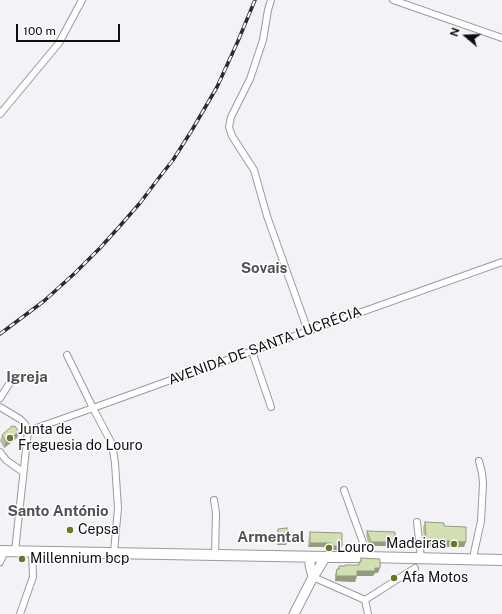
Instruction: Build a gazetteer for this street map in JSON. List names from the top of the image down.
{
  "streets": {
    "street": ["AVENIDA DE SANTA LUCRÉCIA"]
  },
  "districts": [
    "Sovais",
    "Igreja",
    "Santo António",
    "Armental"
  ],
  "places": [
    "Junta de Freguesia do Louro",
    "Cepsa",
    "Madeiras",
    "Louro",
    "Millennium bcp",
    "Afa Motos"
  ],
  "scale_bar": "100 m",
  "north": "left"
}
